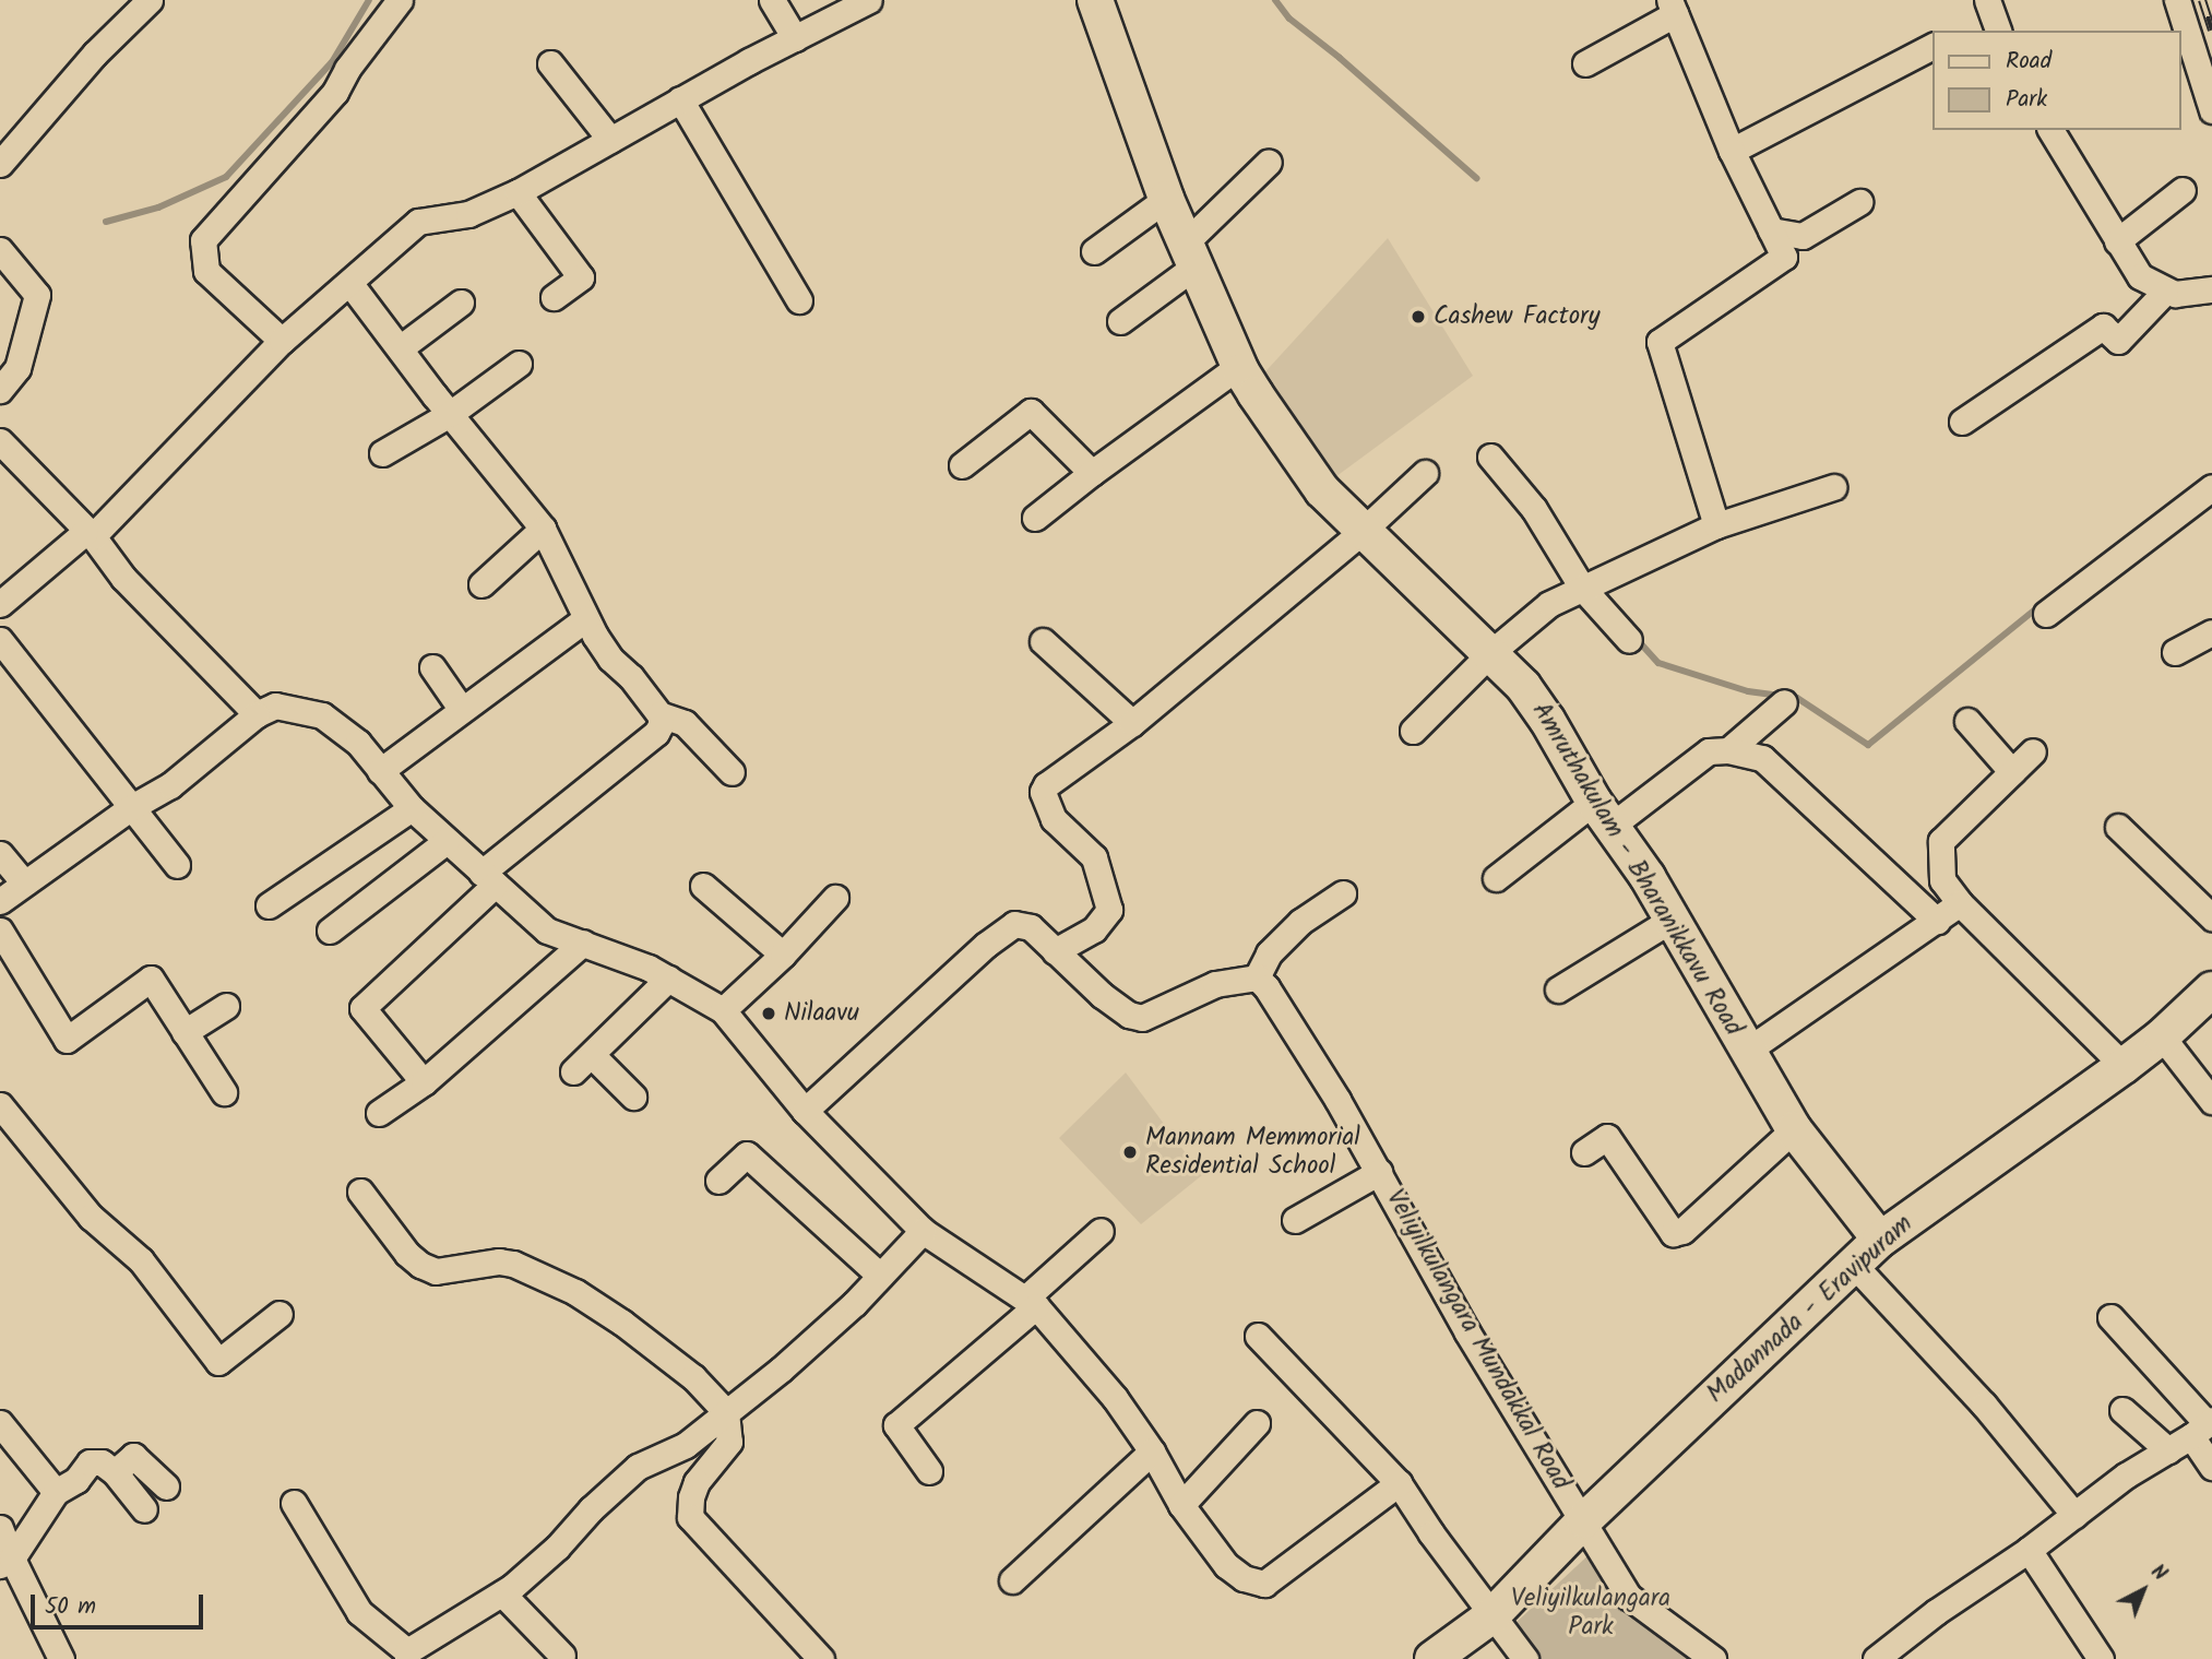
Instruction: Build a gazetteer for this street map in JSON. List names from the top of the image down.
{
  "streets": {
    "street": ["Amruthakulam - Bharanikkavu Road", "Madannada - Eravipuram", "Veliyilkulangara Mundakkal Road"]
  },
  "crossings": [
    ["Amruthakulam - Bharanikkavu Road", "Madannada - Eravipuram"],
    ["Madannada - Eravipuram", "Veliyilkulangara Mundakkal Road"]
  ],
  "parks": ["Veliyilkulangara Park"],
  "places": ["Cashew Factory", "Nilaavu", "Mannam Memmorial Residential School"],
  "legend": ["Road", "Park"],
  "scale_bar": "50 m",
  "north": "top right"
}
